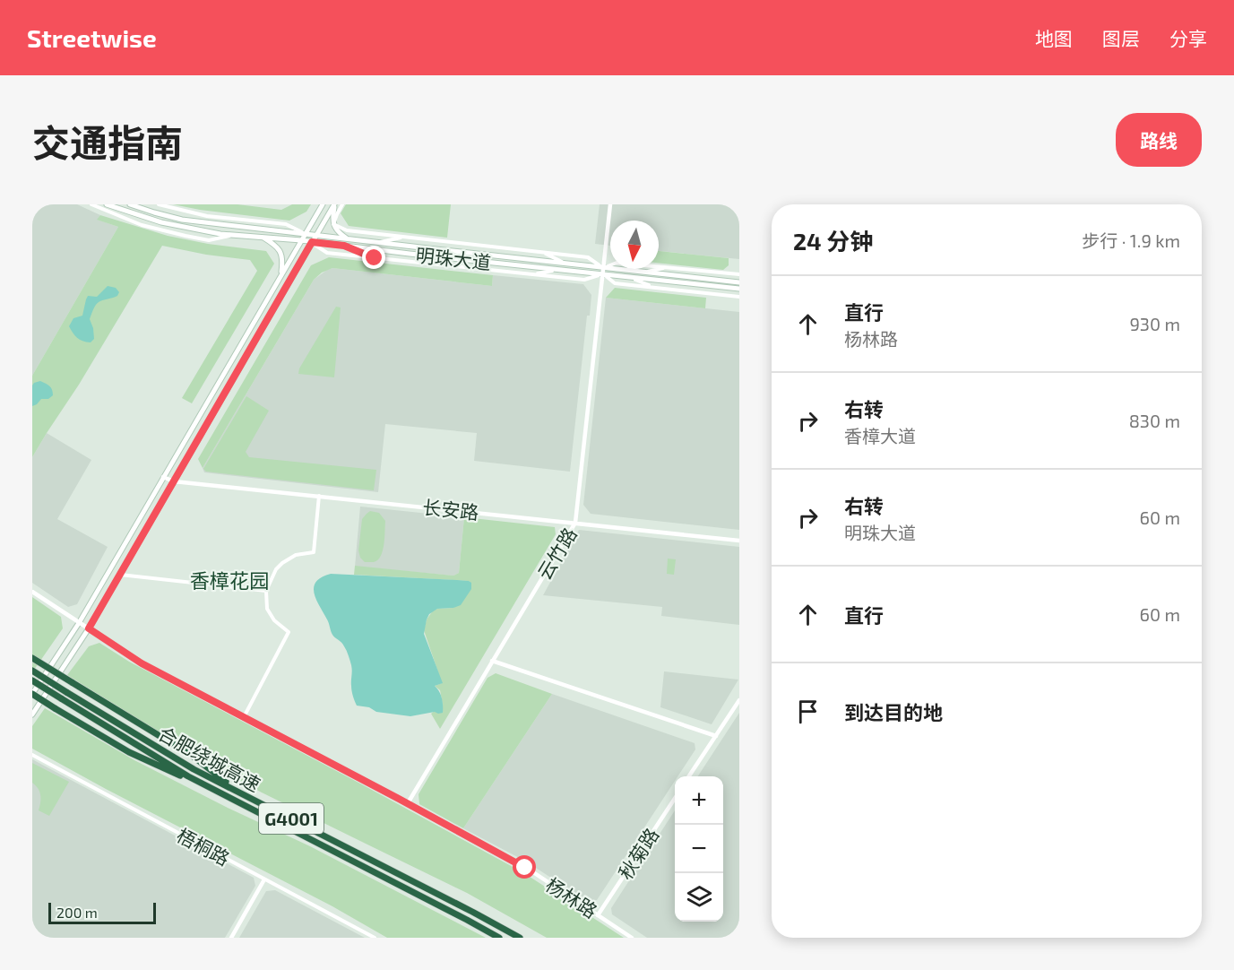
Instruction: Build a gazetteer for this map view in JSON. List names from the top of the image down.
{
  "streets": {
    "highway": ["合肥绕城高速", "G4001"],
    "main road": ["明珠大道"],
    "street": [
      "长安路",
      "云竹路",
      "梧桐路",
      "秋菊路",
      "杨林路"
    ]
  },
  "crossings": [
    ["明珠大道", "云竹路"],
    ["长安路", "云竹路"],
    ["云竹路", "杨林路"],
    ["秋菊路", "杨林路"]
  ],
  "districts": ["香樟花园"],
  "scale_bar": "200 m",
  "north": "bottom",
  "page": {
    "header": "Streetwise",
    "nav": ["地图", "图层", "分享"],
    "title": "交通指南",
    "buttons": "路线",
    "heading": ["24 分钟", "步行 · 1.9 km"],
    "list": [
      ["直行", "杨林路", "930 m"],
      ["右转", "香樟大道", "830 m"],
      ["右转", "明珠大道", "60 m"],
      ["直行", "60 m"],
      "到达目的地"
    ],
    "map_buttons": ["+", "−"],
    "scale": "200 m"
  }
}
